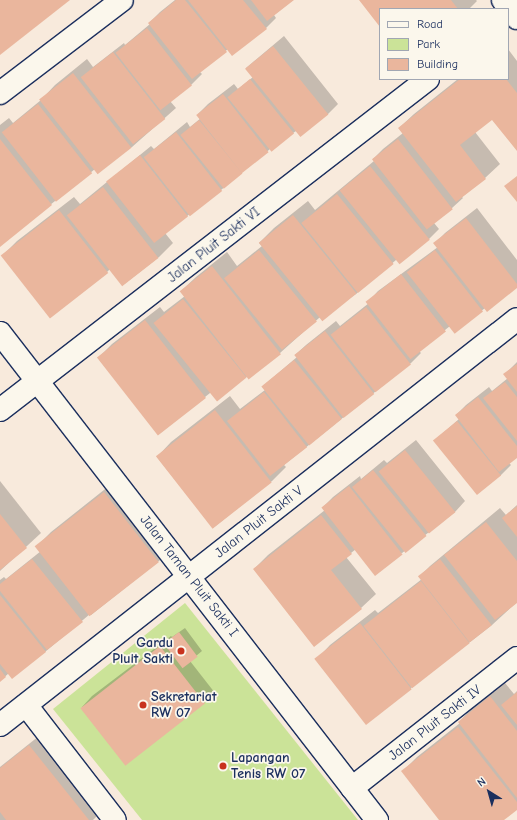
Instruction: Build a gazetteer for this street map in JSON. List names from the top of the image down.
{
  "streets": {
    "street": [
      "Jalan Pluit Sakti VI",
      "Jalan Pluit Sakti V",
      "Jalan Taman Pluit Sakti I",
      "Jalan Pluit Sakti IV"
    ]
  },
  "crossings": [
    ["Jalan Pluit Sakti VI", "Jalan Taman Pluit Sakti I"],
    ["Jalan Pluit Sakti V", "Jalan Taman Pluit Sakti I"],
    ["Jalan Taman Pluit Sakti I", "Jalan Pluit Sakti IV"]
  ],
  "places": ["Gardu Pluit Sakti", "Sekretariat RW 07", "Lapangan Tenis RW 07"],
  "legend": ["Road", "Park", "Building"],
  "north": "top left"
}
